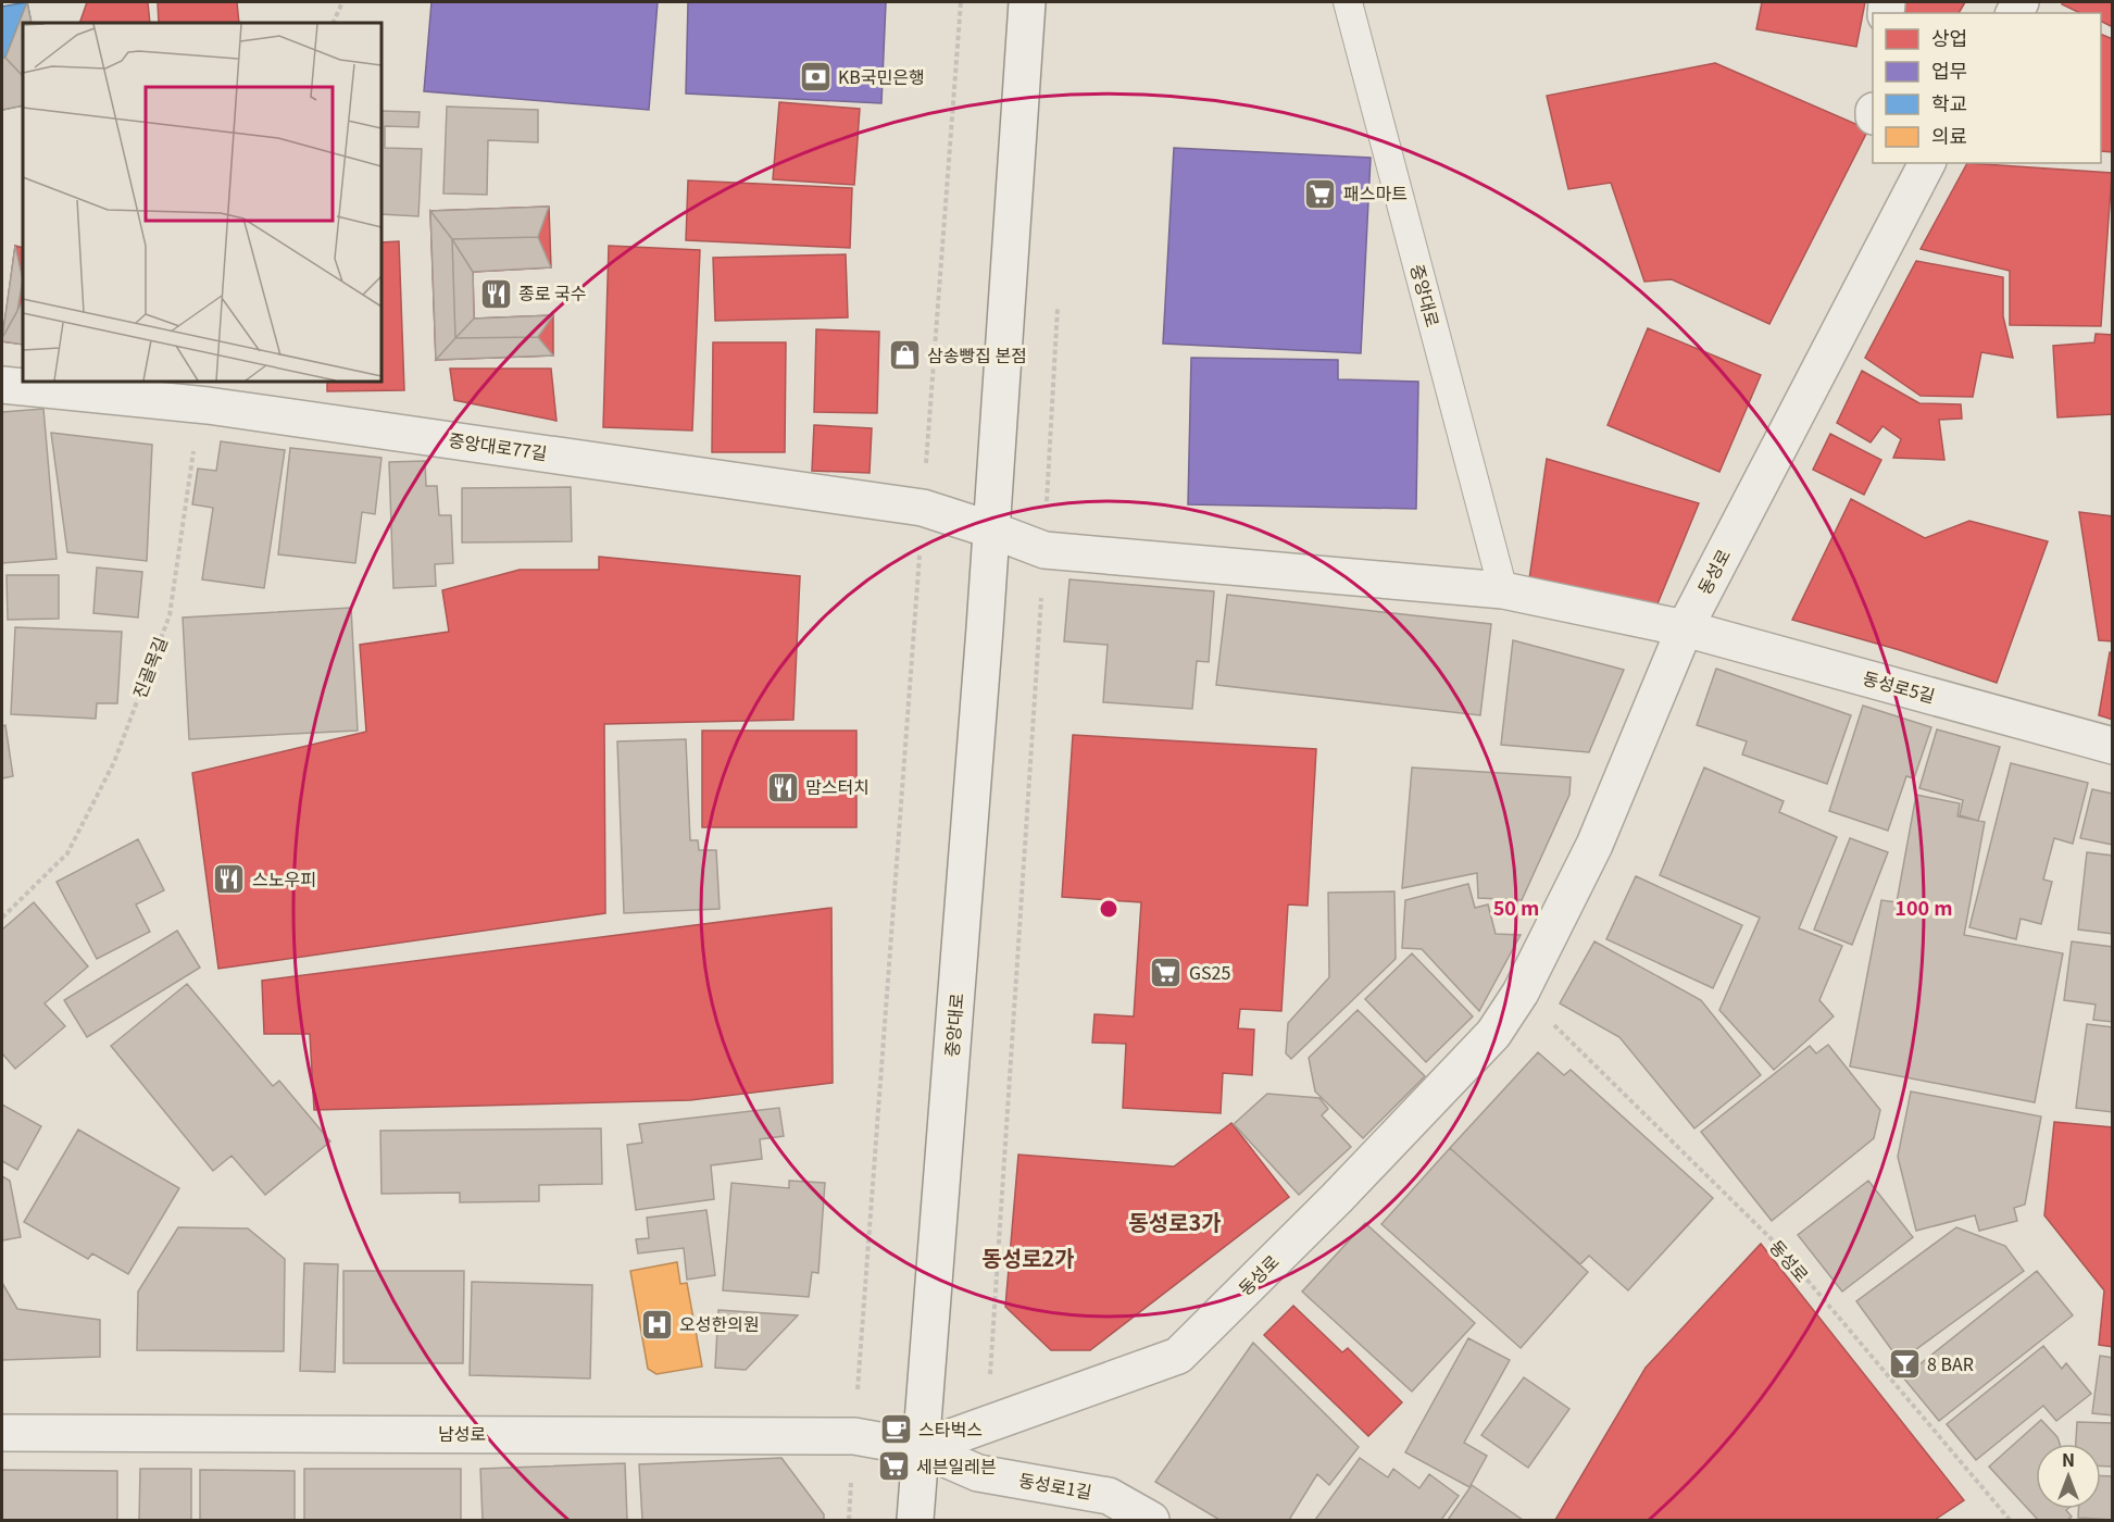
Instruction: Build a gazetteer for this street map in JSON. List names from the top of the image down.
{
  "streets": {
    "street": [
      "중앙대로",
      "중앙대로77길",
      "동성로",
      "동성로5길",
      "남성로",
      "동성로1길"
    ],
    "path": ["진골목길"]
  },
  "crossings": [
    ["중앙대로", "중앙대로77길"],
    ["중앙대로", "동성로"],
    ["중앙대로", "남성로"],
    ["중앙대로", "동성로1길"],
    ["중앙대로77길", "진골목길"],
    ["동성로", "동성로5길"],
    ["동성로", "남성로"],
    ["동성로", "동성로1길"],
    ["남성로", "동성로1길"]
  ],
  "districts": ["동성로3가", "동성로2가"],
  "places": {
    "bank": ["KB국민은행"],
    "supermarket": ["패스마트", "GS25", "세븐일레븐"],
    "restaurant": ["종로 국수", "맘스터치", "스노우피"],
    "shop": ["삼송빵집 본점"],
    "hospital": ["오성한의원"],
    "bar": ["8 BAR"],
    "cafe": ["스타벅스"]
  },
  "legend": [
    "상업",
    "업무",
    "학교",
    "의료"
  ],
  "north": "top",
  "rings": ["50 m", "100 m"]
}
